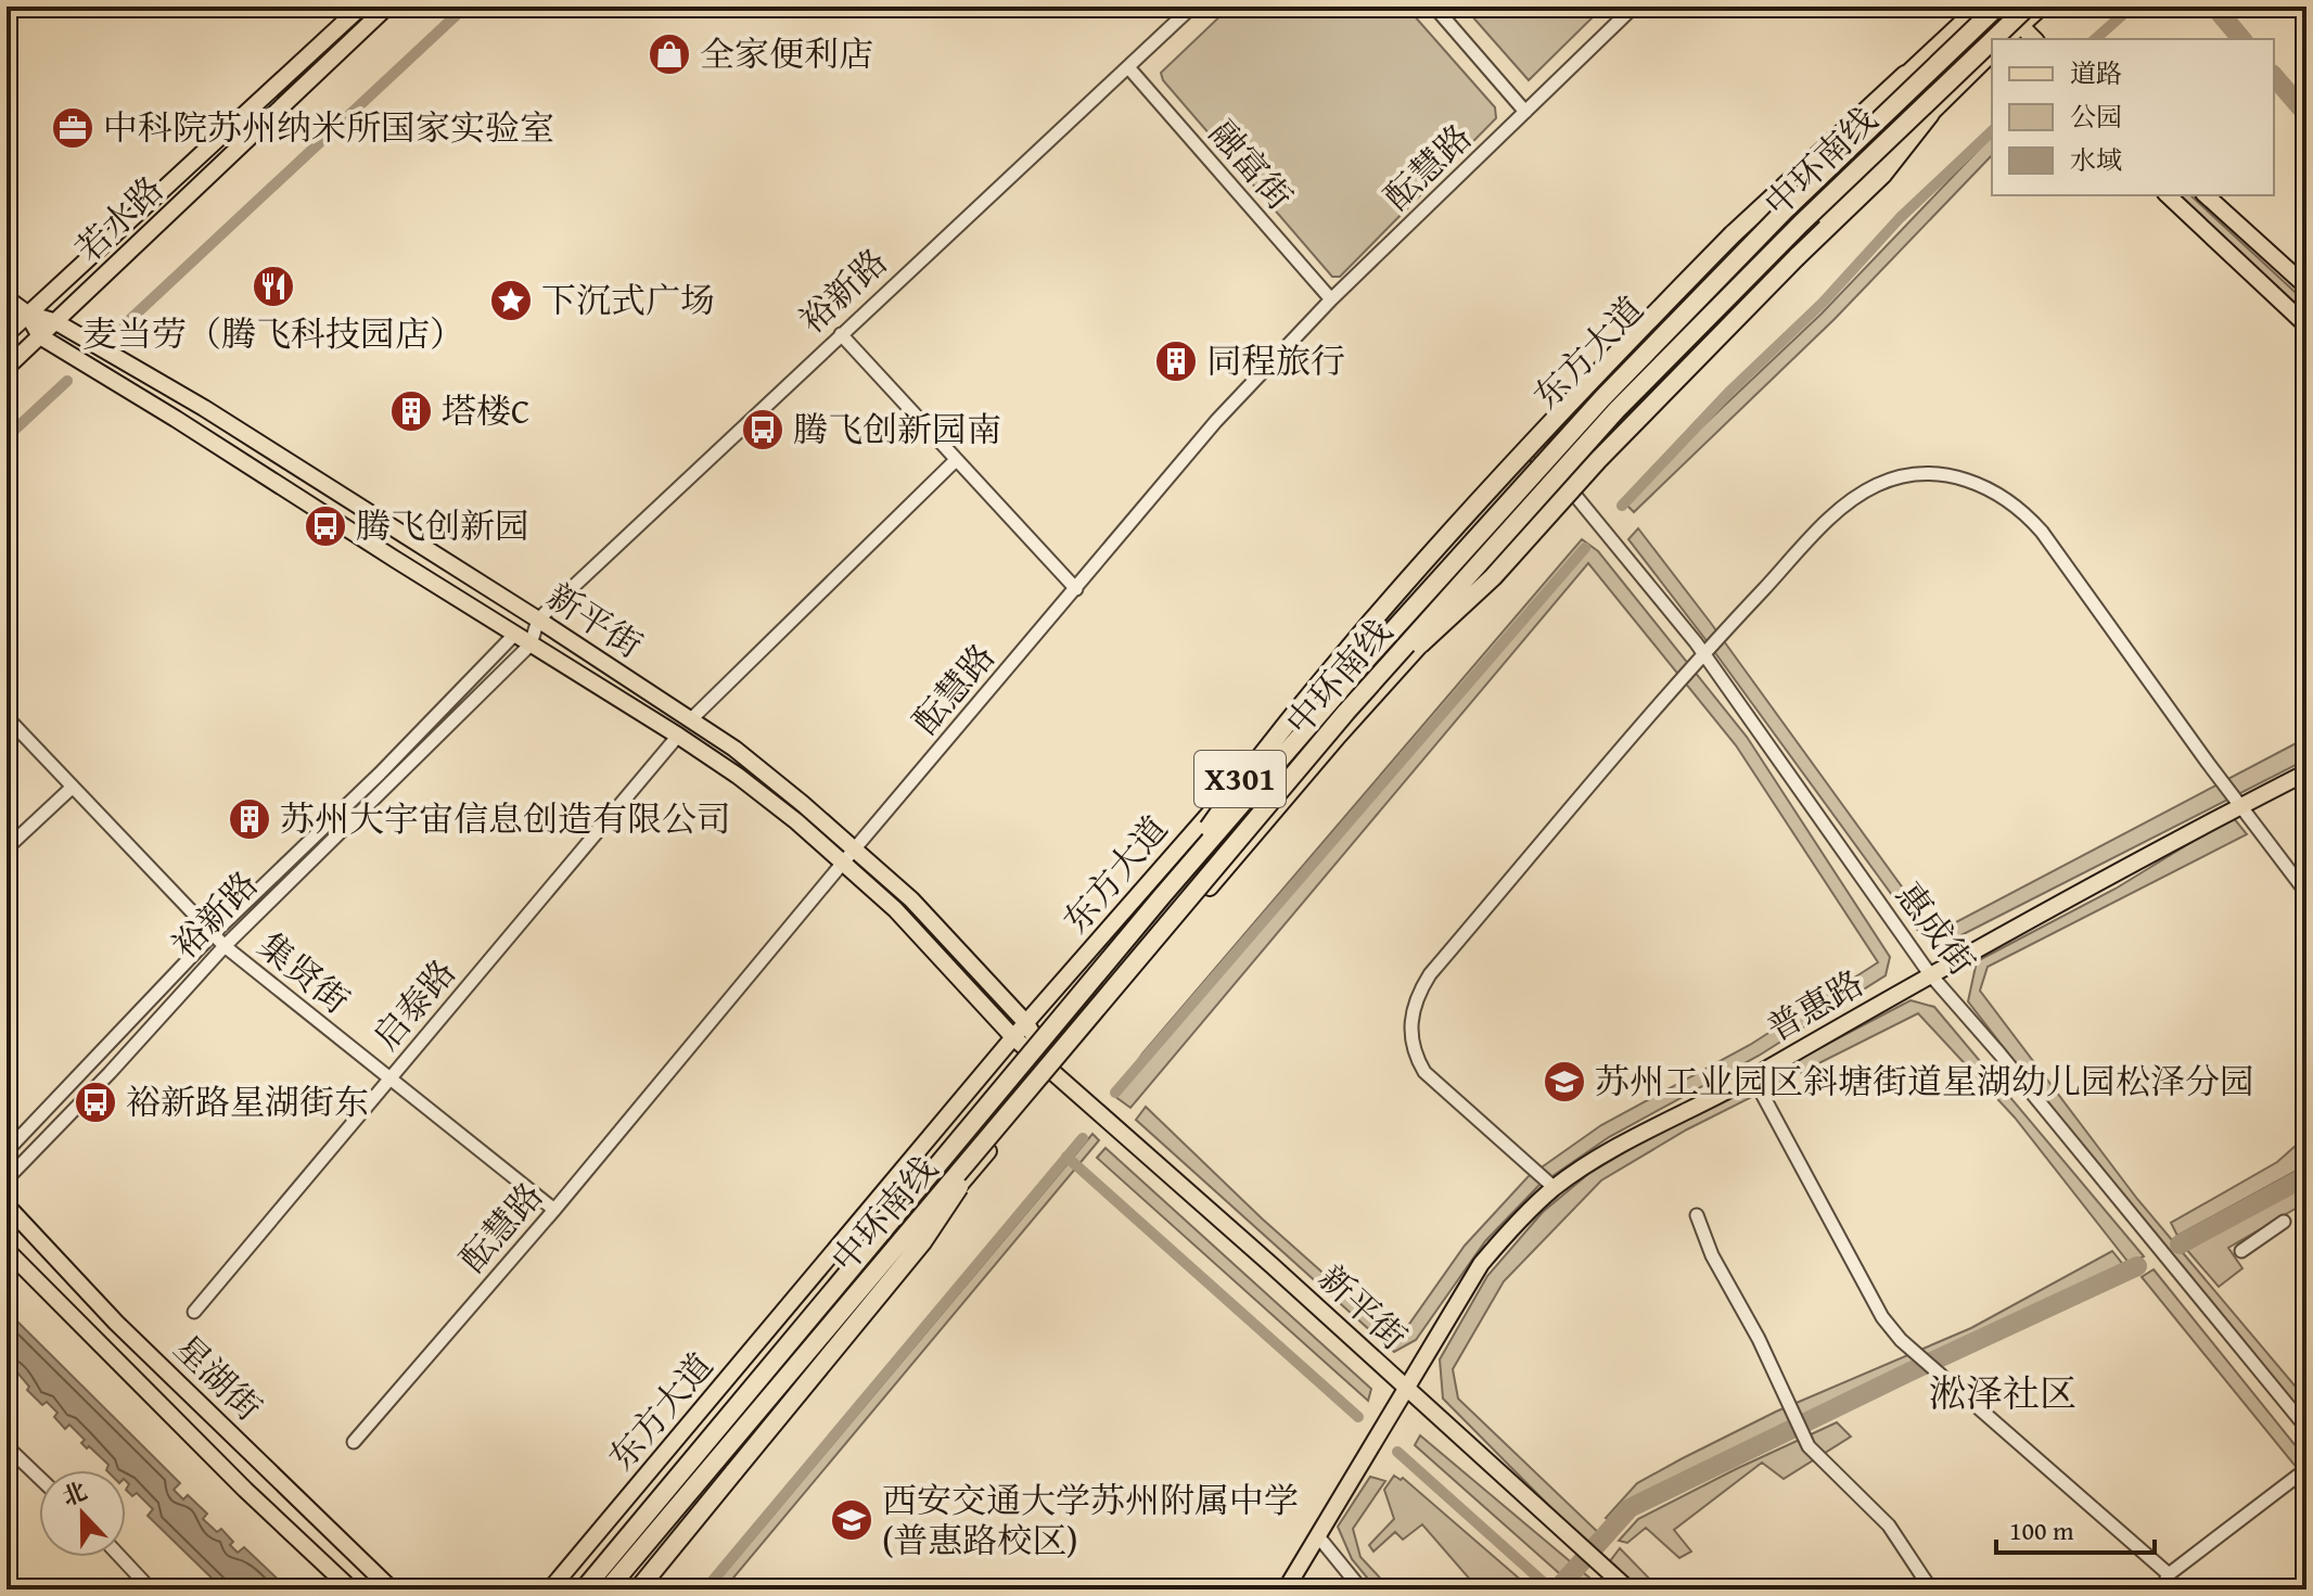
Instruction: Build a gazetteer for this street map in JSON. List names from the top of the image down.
{
  "streets": {
    "highway": ["中环南线"],
    "main road": [
      "若水路",
      "裕新路",
      "东方大道",
      "新平街",
      "X301",
      "普惠路",
      "星湖街"
    ],
    "street": [
      "融富街",
      "酝慧路",
      "惠成街",
      "集贤街",
      "启泰路"
    ]
  },
  "crossings": [
    ["融富街", "酝慧路"],
    ["融富街", "裕新路"],
    ["酝慧路", "新平街"],
    ["酝慧路", "集贤街"],
    ["若水路", "新平街"],
    ["裕新路", "新平街"],
    ["裕新路", "集贤街"],
    ["东方大道", "新平街"],
    ["东方大道", "惠成街"],
    ["新平街", "X301"],
    ["新平街", "启泰路"],
    ["新平街", "普惠路"],
    ["X301", "惠成街"],
    ["惠成街", "普惠路"],
    ["集贤街", "启泰路"]
  ],
  "districts": ["淞泽社区"],
  "places": {
    "shop": ["全家便利店"],
    "office": ["中科院苏州纳米所国家实验室"],
    "restaurant": ["麦当劳（腾飞科技园店）"],
    "place": ["下沉式广场"],
    "building": ["同程旅行", "塔楼C", "苏州大宇宙信息创造有限公司"],
    "bus stop": ["腾飞创新园南", "腾飞创新园", "裕新路星湖街东"],
    "school or university": ["苏州工业园区斜塘街道星湖幼儿园松泽分园", "西安交通大学苏州附属中学 (普惠路校区)"]
  },
  "legend": ["道路", "公园", "水域"],
  "scale_bar": "100 m",
  "north": "top"
}
